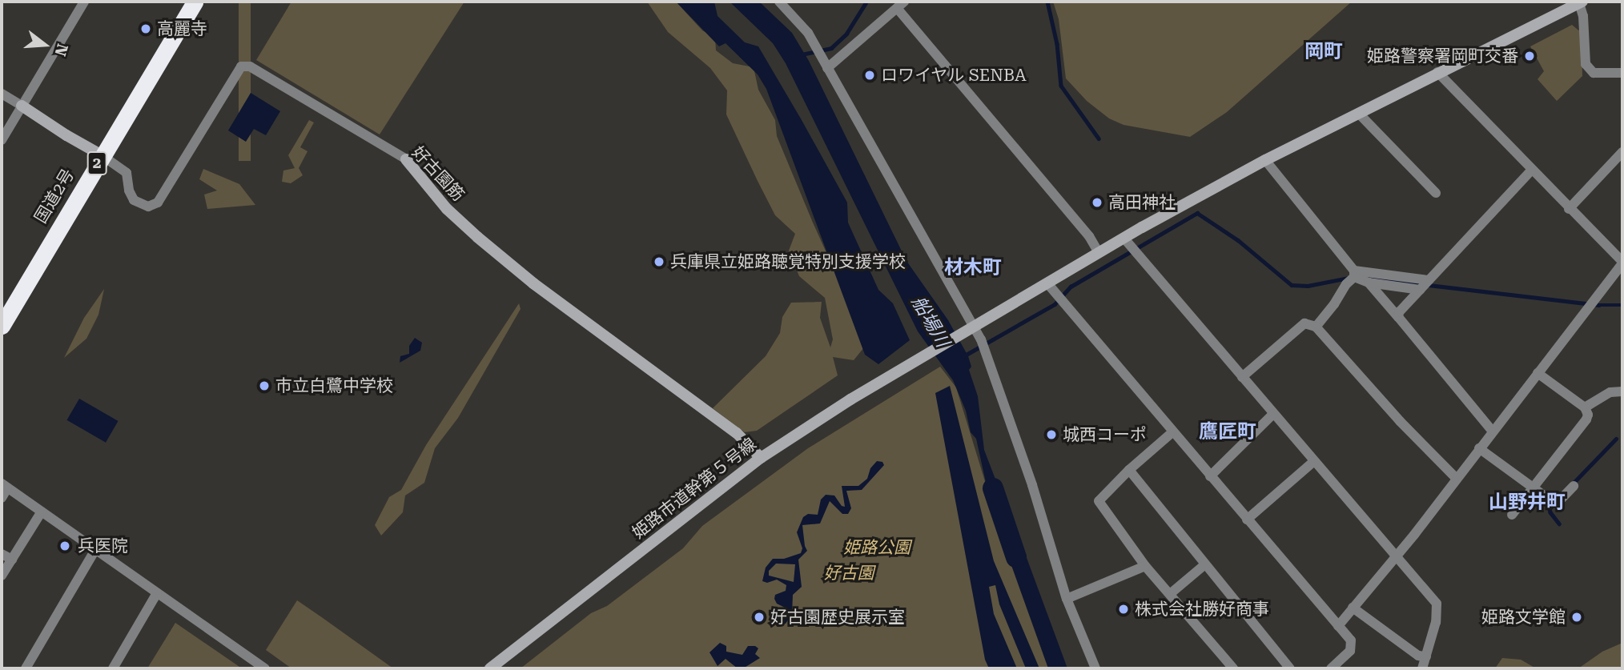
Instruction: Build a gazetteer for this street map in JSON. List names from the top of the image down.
{
  "streets": {
    "highway": ["2", "国道2号"],
    "street": ["好古園筋", "姫路市道幹第５号線"]
  },
  "crossings": [
    ["好古園筋", "国道2号"],
    ["好古園筋", "姫路市道幹第５号線"]
  ],
  "districts": [
    "岡町",
    "材木町",
    "鷹匠町",
    "山野井町"
  ],
  "water": ["船場川"],
  "parks": ["姫路公園", "好古園"],
  "places": [
    "高麗寺",
    "姫路警察署岡町交番",
    "ロワイヤル SENBA",
    "高田神社",
    "兵庫県立姫路聴覚特別支援学校",
    "市立白鷺中学校",
    "城西コーポ",
    "兵医院",
    "株式会社勝好商事",
    "好古園歴史展示室",
    "姫路文学館"
  ],
  "north": "right"
}
